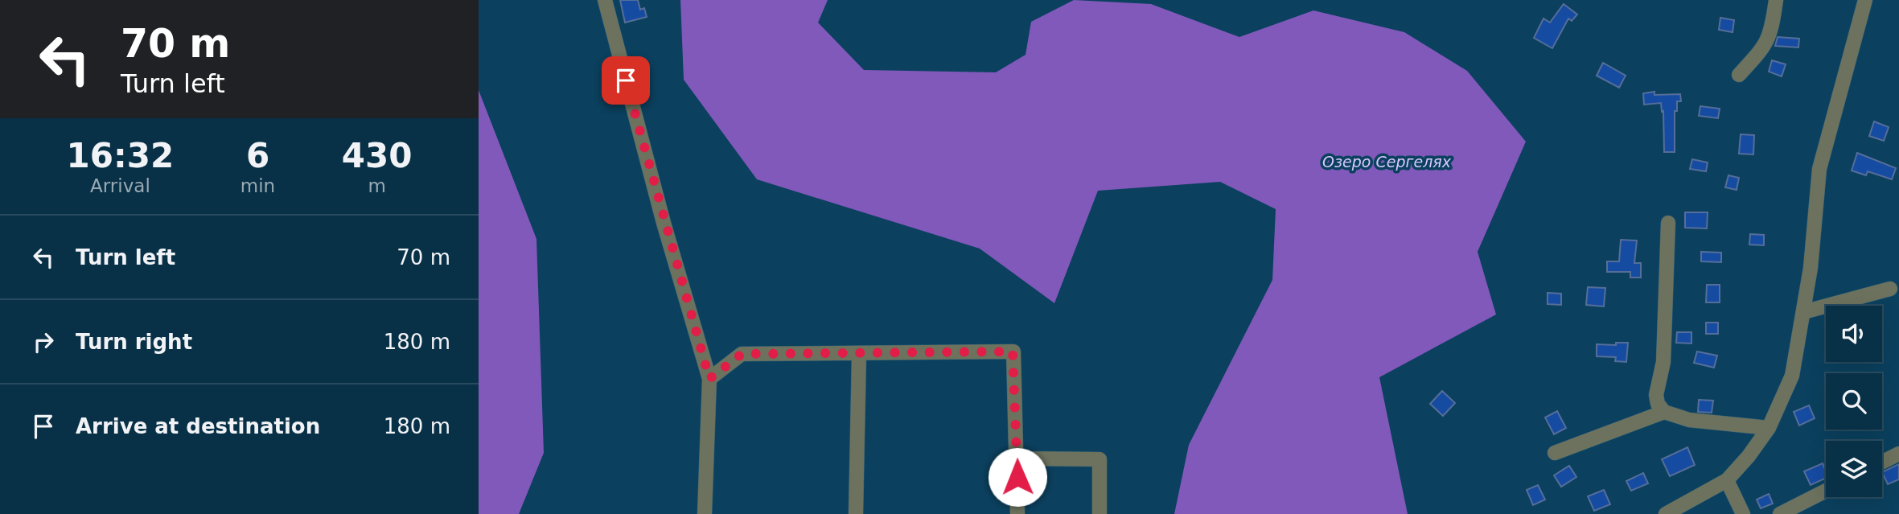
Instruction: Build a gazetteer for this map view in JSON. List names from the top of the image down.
{
  "water": ["Озеро Сергелях"],
  "page": {
    "turn": ["70 m", "Turn left"],
    "eta": [
      "16:32",
      "Arrival",
      "6",
      "min",
      "430",
      "m"
    ],
    "list": [
      {
        "name": "Turn left",
        "value": "70 m"
      },
      {
        "name": "Turn right",
        "value": "180 m"
      },
      {
        "name": "Arrive at destination",
        "value": "180 m"
      }
    ]
  }
}
